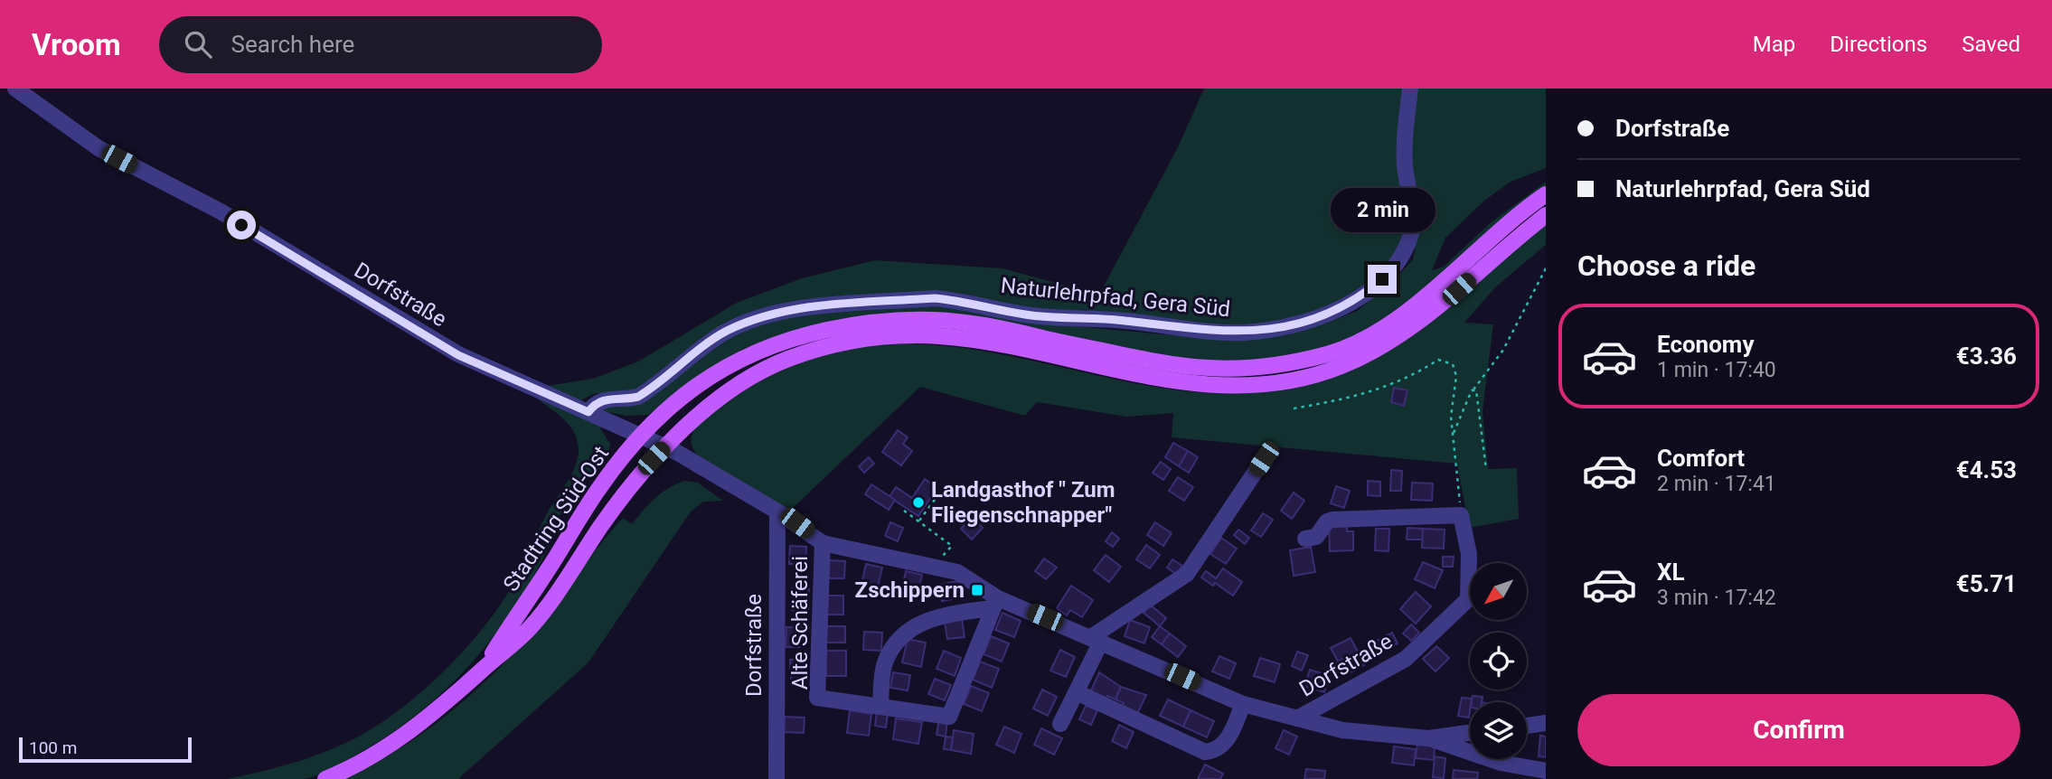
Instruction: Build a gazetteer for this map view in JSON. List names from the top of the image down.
{
  "streets": {
    "main road": ["Stadtring Süd-Ost"],
    "street": ["Dorfstraße", "Naturlehrpfad, Gera Süd", "Alte Schäferei"]
  },
  "crossings": [
    ["Dorfstraße", "Naturlehrpfad, Gera Süd"],
    ["Dorfstraße", "Stadtring Süd-Ost"],
    ["Dorfstraße", "Alte Schäferei"]
  ],
  "places": {
    "other": ["Landgasthof \" Zum Fliegenschnapper\""],
    "transit": ["Zschippern"]
  },
  "scale_bar": "100 m",
  "north": "bottom left",
  "page": {
    "header": "Vroom",
    "search": "Search here",
    "nav": ["Map", "Directions", "Saved"],
    "banner": ["Dorfstraße", "Naturlehrpfad, Gera Süd"],
    "bubble": "2 min",
    "heading": "Choose a ride",
    "list": [
      {
        "name": "Economy",
        "note": "1 min · 17:40",
        "value": "€3.36"
      },
      {
        "name": "Comfort",
        "note": "2 min · 17:41",
        "value": "€4.53"
      },
      {
        "name": "XL",
        "note": "3 min · 17:42",
        "value": "€5.71"
      }
    ],
    "buttons": "Confirm",
    "scale": "100 m"
  }
}
